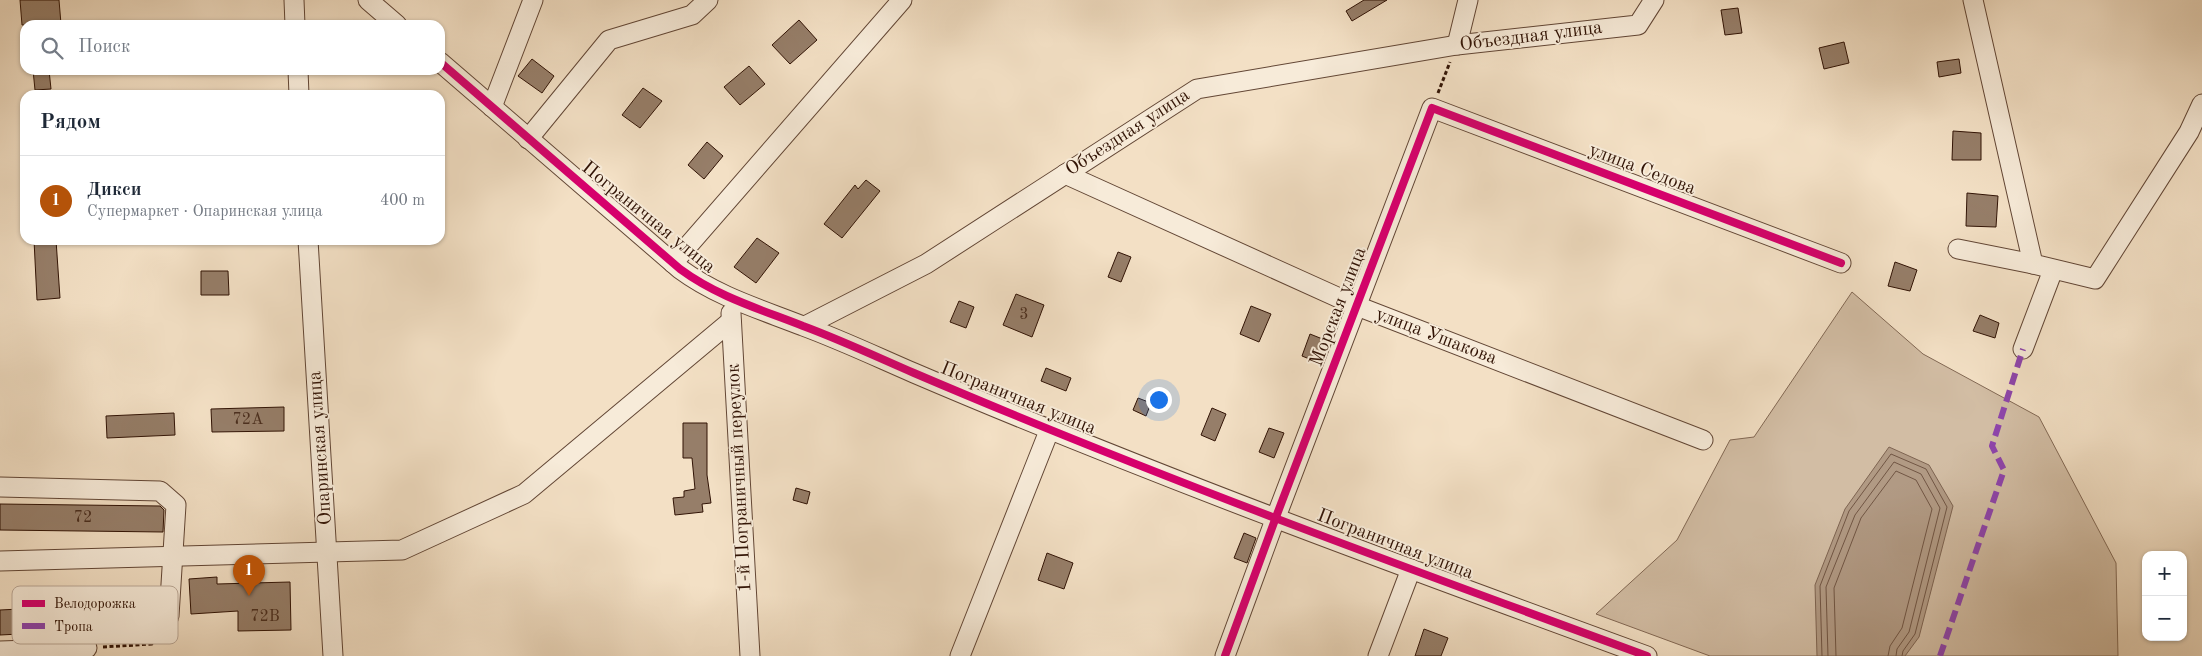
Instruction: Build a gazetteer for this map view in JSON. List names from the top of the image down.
{
  "streets": {
    "street": [
      "Объездная улица",
      "улица Седова",
      "Пограничная улица",
      "Морская улица",
      "улица Ушакова",
      "Опаринская улица",
      "1-й Пограничный переулок"
    ]
  },
  "crossings": [
    ["Объездная улица", "Пограничная улица"],
    ["Объездная улица", "улица Ушакова"],
    ["улица Седова", "Морская улица"],
    ["Пограничная улица", "Морская улица"],
    ["Пограничная улица", "1-й Пограничный переулок"],
    ["Морская улица", "улица Ушакова"]
  ],
  "house_numbers": [
    "3",
    "72А",
    "72",
    "72В"
  ],
  "legend": ["Велодорожка", "Тропа"],
  "page": {
    "search": "Поиск",
    "heading": "Рядом",
    "list": [
      {
        "mark": "1",
        "name": "Дикси",
        "note": "Супермаркет · Опаринская улица",
        "value": "400 m"
      }
    ],
    "map_buttons": ["+", "−"],
    "pins": "1"
  }
}
